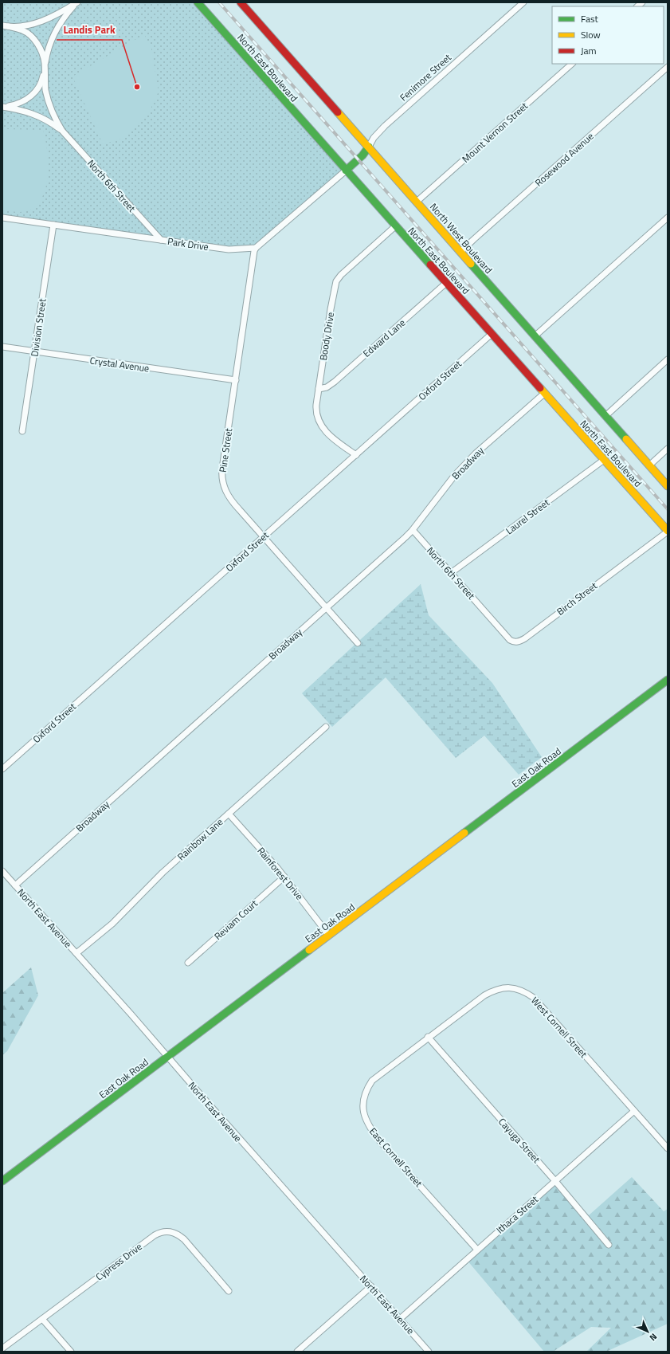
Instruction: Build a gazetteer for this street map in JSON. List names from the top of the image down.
{
  "streets": {
    "main road": [
      "North East Boulevard",
      "Fenimore Street",
      "North West Boulevard",
      "East Oak Road"
    ],
    "street": [
      "Mount Vernon Street",
      "Rosewood Avenue",
      "North 6th Street",
      "Park Drive",
      "Division Street",
      "Boody Drive",
      "Edward Lane",
      "Crystal Avenue",
      "Oxford Street",
      "Pine Street",
      "Broadway",
      "Laurel Street",
      "Birch Street",
      "Rainbow Lane",
      "Rainforest Drive",
      "North East Avenue",
      "Reviam Court",
      "West Cornell Street",
      "Cayuga Street",
      "East Cornell Street",
      "Ithaca Street",
      "Cypress Drive"
    ]
  },
  "crossings": [
    ["North East Boulevard", "Fenimore Street"],
    ["North East Boulevard", "Boody Drive"],
    ["North East Boulevard", "Edward Lane"],
    ["North East Boulevard", "Oxford Street"],
    ["North East Boulevard", "Broadway"],
    ["North East Boulevard", "Laurel Street"],
    ["North East Boulevard", "Birch Street"],
    ["Fenimore Street", "North West Boulevard"],
    ["Mount Vernon Street", "North West Boulevard"],
    ["Rosewood Avenue", "North West Boulevard"],
    ["North 6th Street", "Park Drive"],
    ["North 6th Street", "Broadway"],
    ["North 6th Street", "Laurel Street"],
    ["North 6th Street", "Birch Street"],
    ["Park Drive", "Division Street"],
    ["Park Drive", "Pine Street"],
    ["Division Street", "Crystal Avenue"],
    ["Boody Drive", "Edward Lane"],
    ["Boody Drive", "Oxford Street"],
    ["Crystal Avenue", "Pine Street"],
    ["Oxford Street", "Pine Street"],
    ["Pine Street", "Broadway"],
    ["Broadway", "North East Avenue"],
    ["East Oak Road", "Rainforest Drive"],
    ["East Oak Road", "North East Avenue"],
    ["Rainbow Lane", "Rainforest Drive"],
    ["Rainbow Lane", "North East Avenue"],
    ["Rainforest Drive", "Reviam Court"],
    ["North East Avenue", "Ithaca Street"],
    ["West Cornell Street", "Cayuga Street"],
    ["West Cornell Street", "East Cornell Street"],
    ["West Cornell Street", "Ithaca Street"],
    ["Cayuga Street", "East Cornell Street"],
    ["Cayuga Street", "Ithaca Street"],
    ["East Cornell Street", "Ithaca Street"]
  ],
  "places": ["Landis Park"],
  "legend": ["Fast", "Slow", "Jam"],
  "north": "bottom right"
}
